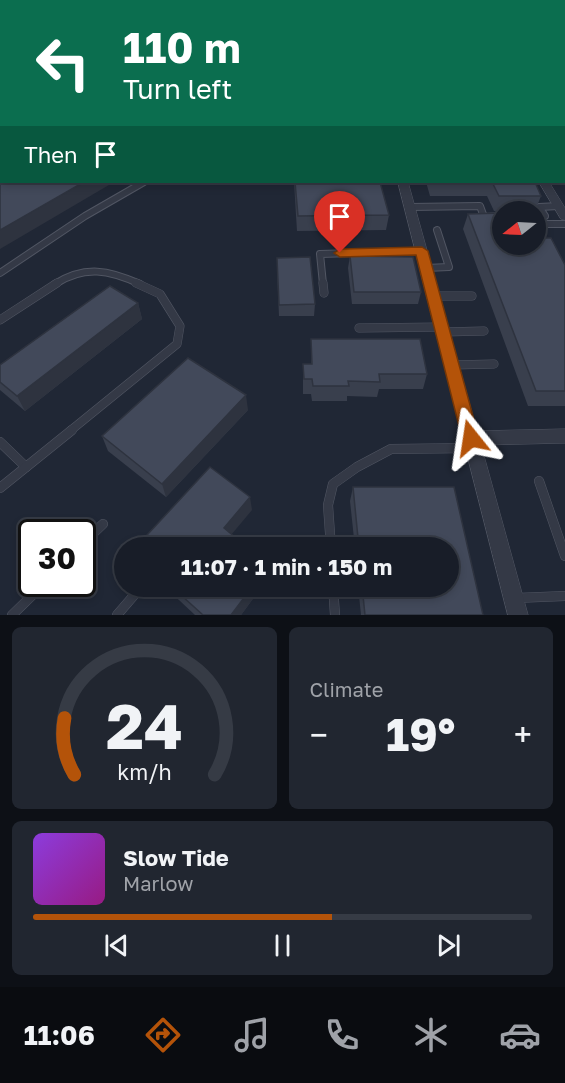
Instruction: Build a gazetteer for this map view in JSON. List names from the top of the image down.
{
  "north": "left",
  "page": {
    "turn": ["110 m", "Turn left"],
    "then": "Then",
    "limit": "30",
    "trip": "11:07 · 1 min · 150 m",
    "tile": "Climate",
    "heat": ["−", "19°", "+"],
    "song": ["Slow Tide", "Marlow"],
    "tabs": "11:06",
    "gauge": ["24", "km/h"]
  }
}
